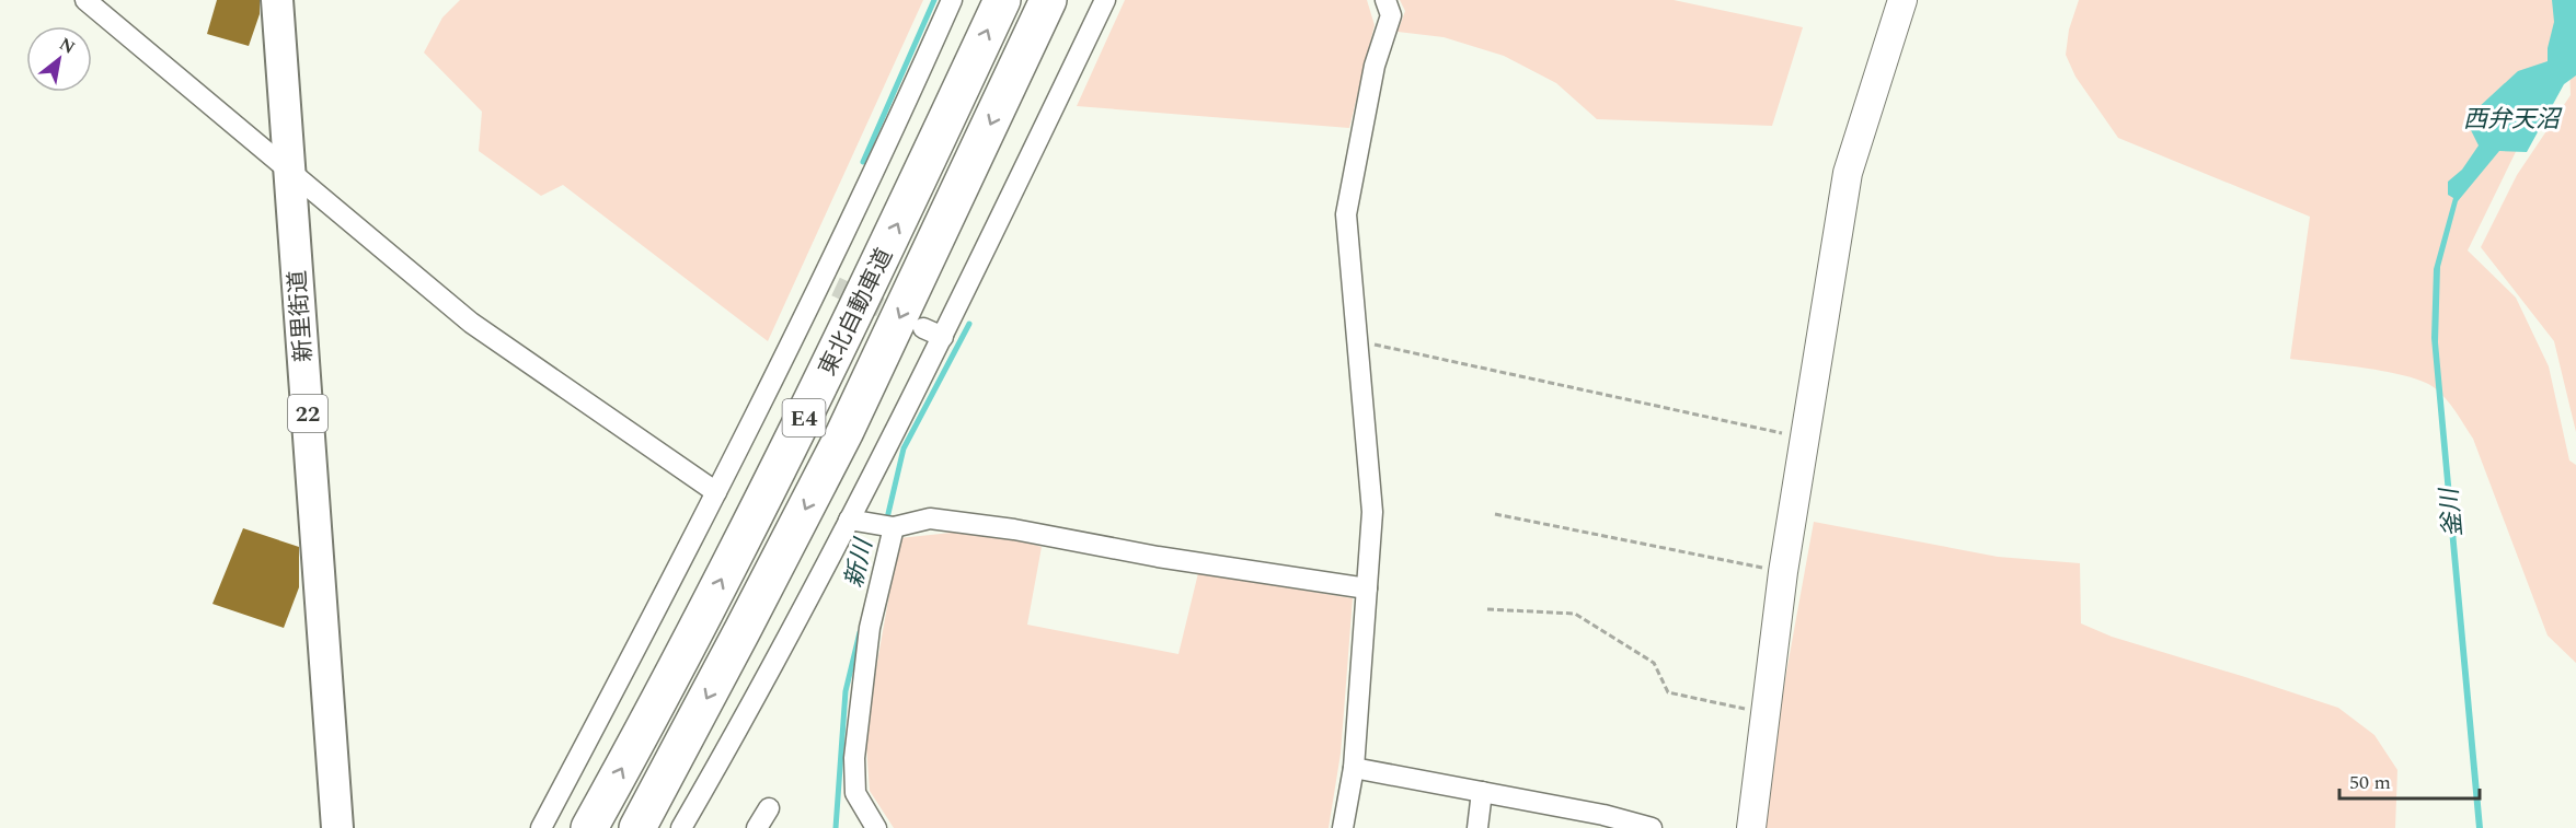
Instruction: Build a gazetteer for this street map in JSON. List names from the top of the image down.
{
  "streets": {
    "highway": ["東北自動車道", "E4"],
    "main road": ["新里街道", "22"]
  },
  "water": ["西弁天沼", "釜川", "新川"],
  "scale_bar": "50 m",
  "north": "top right"
}
